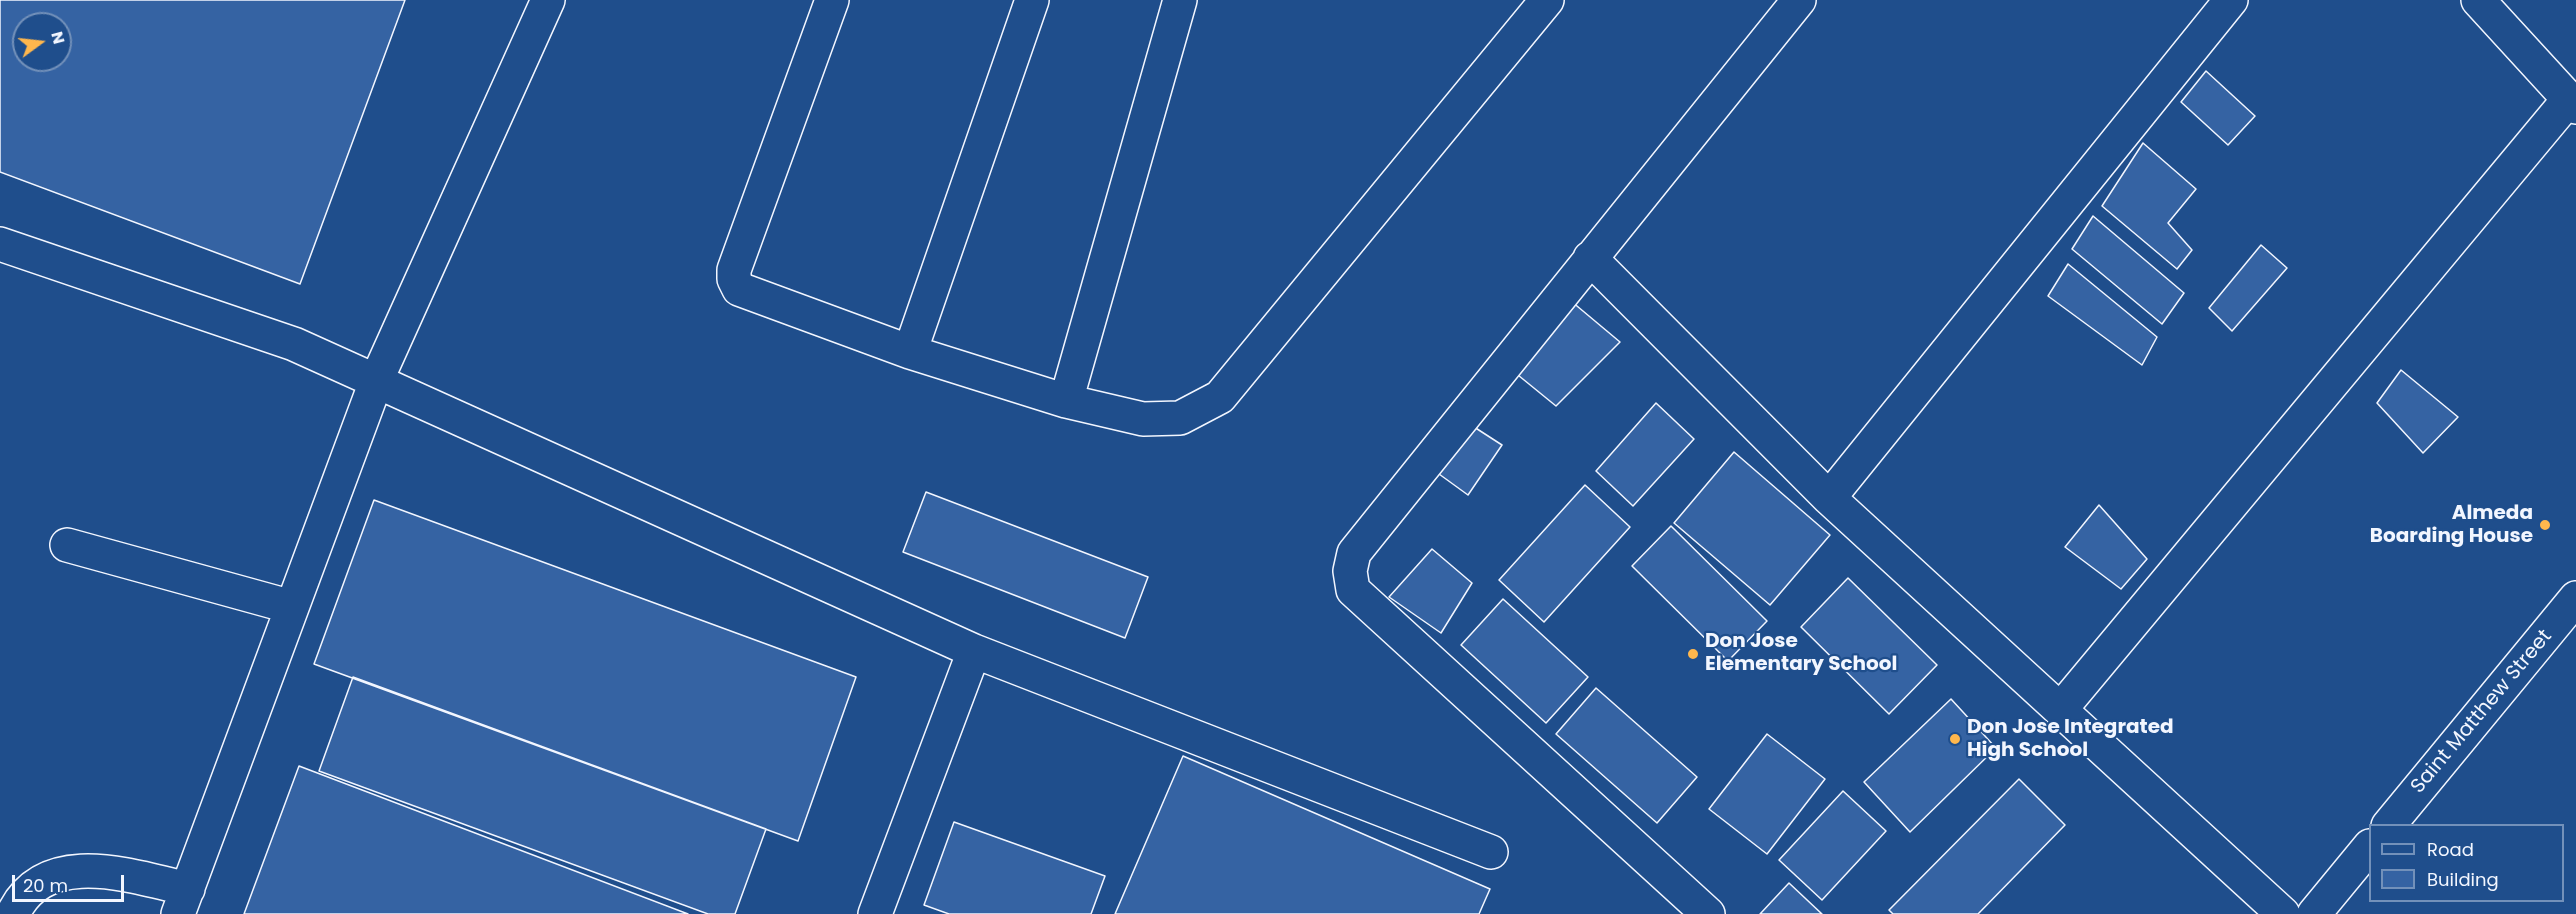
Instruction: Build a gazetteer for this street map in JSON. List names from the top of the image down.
{
  "streets": {
    "street": ["Saint Matthew Street"]
  },
  "places": ["Almeda Boarding House", "Don Jose Elementary School", "Don Jose Integrated High School"],
  "legend": ["Road", "Building"],
  "scale_bar": "20 m",
  "north": "right"
}
